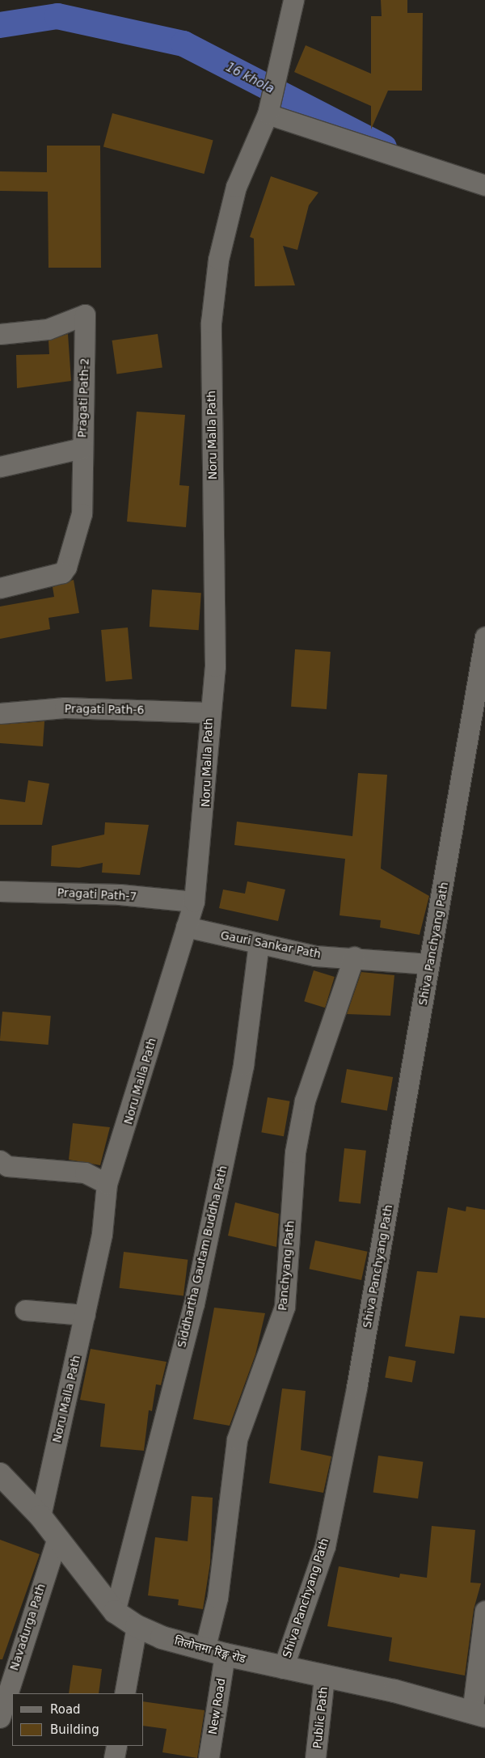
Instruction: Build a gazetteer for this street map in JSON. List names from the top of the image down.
{
  "streets": {
    "street": [
      "Pragati Path-2",
      "Noru Malla Path",
      "Pragati Path-6",
      "Pragati Path-7",
      "Shiva Panchyang Path",
      "Gauri Sankar Path",
      "Siddhartha Gautam Buddha Path",
      "Panchyang Path",
      "Navadurga Path",
      "तिलोत्तमा रिङ्ग रोड",
      "New Road",
      "Public Path"
    ]
  },
  "crossings": [
    ["Noru Malla Path", "Pragati Path-6"],
    ["Noru Malla Path", "Pragati Path-7"],
    ["Noru Malla Path", "Gauri Sankar Path"],
    ["Noru Malla Path", "तिलोत्तमा रिङ्ग रोड"],
    ["Shiva Panchyang Path", "Gauri Sankar Path"],
    ["Shiva Panchyang Path", "तिलोत्तमा रिङ्ग रोड"],
    ["Gauri Sankar Path", "Siddhartha Gautam Buddha Path"],
    ["Gauri Sankar Path", "Panchyang Path"],
    ["Siddhartha Gautam Buddha Path", "तिलोत्तमा रिङ्ग रोड"],
    ["Panchyang Path", "तिलोत्तमा रिङ्ग रोड"],
    ["Panchyang Path", "New Road"],
    ["Navadurga Path", "तिलोत्तमा रिङ्ग रोड"],
    ["तिलोत्तमा रिङ्ग रोड", "New Road"],
    ["तिलोत्तमा रिङ्ग रोड", "Public Path"]
  ],
  "water": ["16 khola"],
  "legend": ["Road", "Building"]
}
